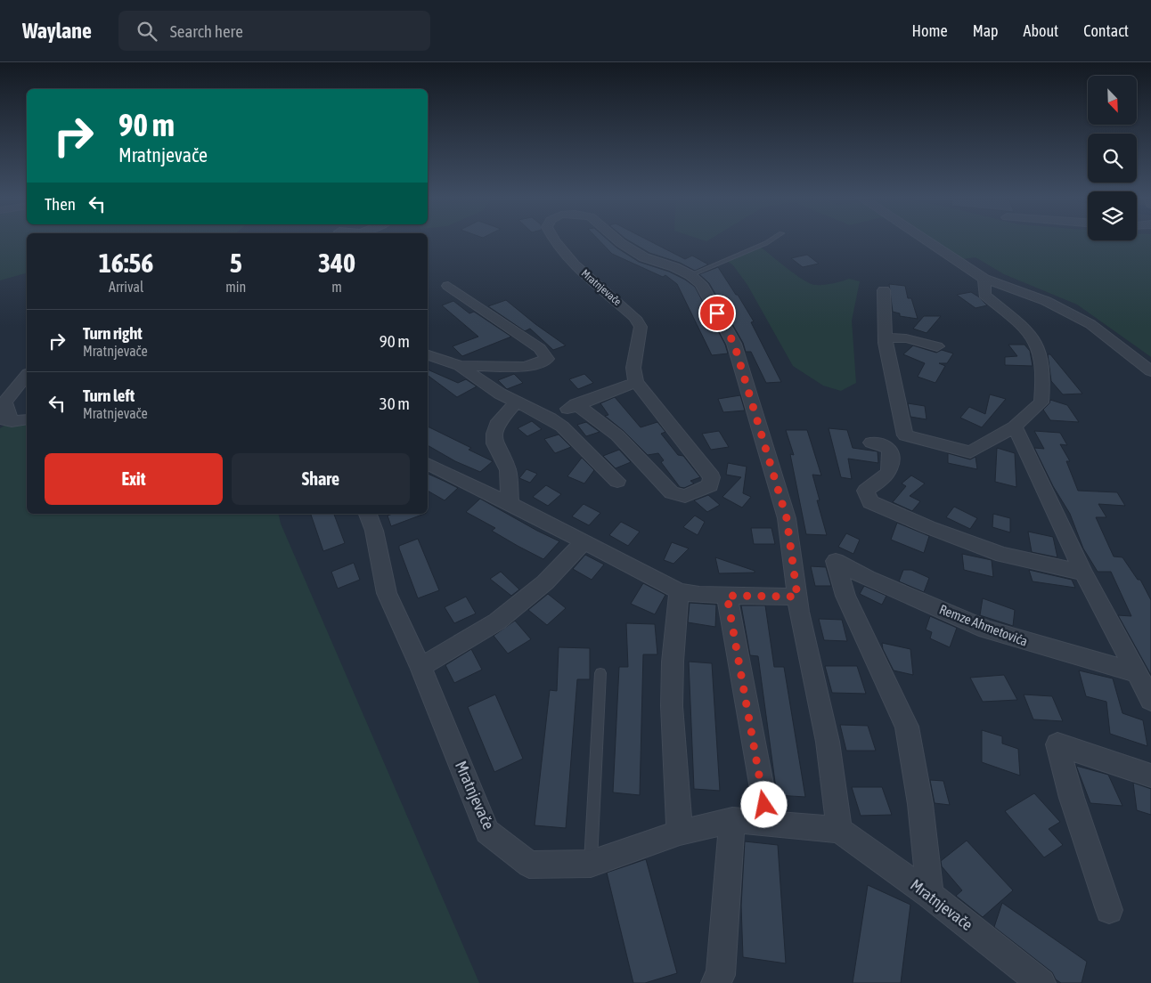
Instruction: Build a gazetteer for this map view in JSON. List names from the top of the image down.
{
  "streets": {
    "street": ["Mratnjevače", "Remze Ahmetovića"]
  },
  "crossings": [
    ["Mratnjevače", "Remze Ahmetovića"]
  ],
  "north": "bottom right",
  "page": {
    "header": "Waylane",
    "search": "Search here",
    "nav": [
      "Home",
      "Map",
      "About",
      "Contact"
    ],
    "turn": ["90 m", "Mratnjevače"],
    "then": "Then",
    "eta": [
      "16:56",
      "Arrival",
      "5",
      "min",
      "340",
      "m"
    ],
    "list": [
      {
        "name": "Turn right",
        "note": "Mratnjevače",
        "value": "90 m"
      },
      {
        "name": "Turn left",
        "note": "Mratnjevače",
        "value": "30 m"
      }
    ],
    "buttons": ["Exit", "Share"]
  }
}
